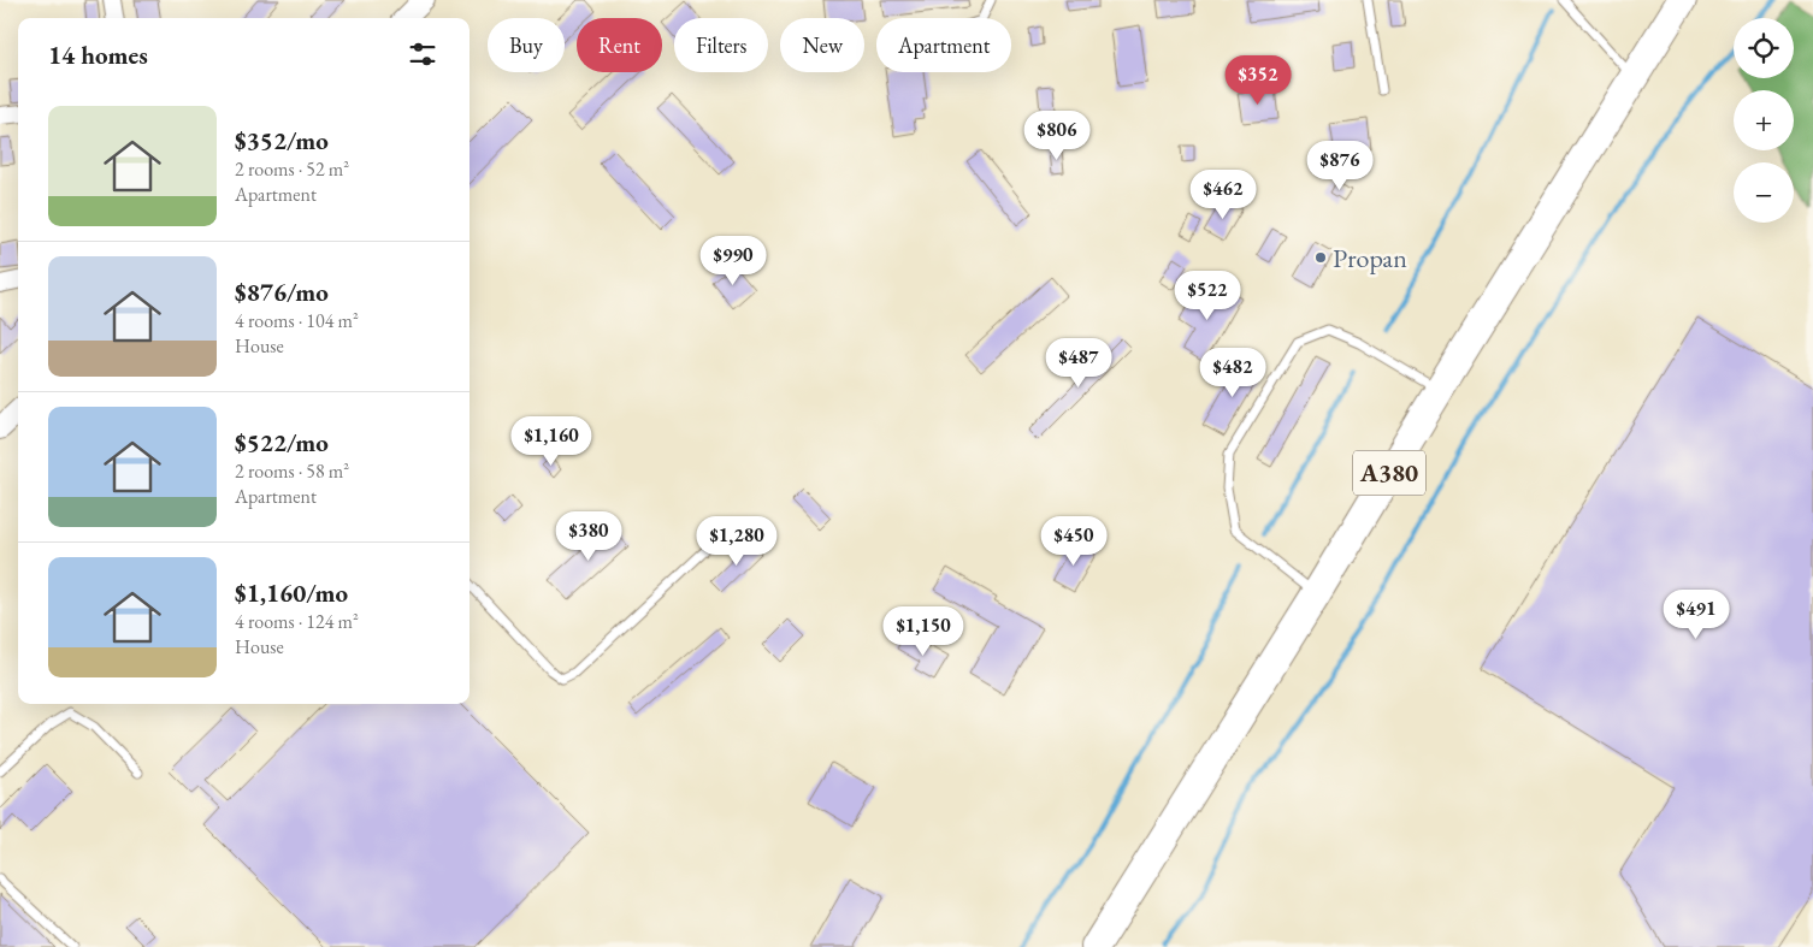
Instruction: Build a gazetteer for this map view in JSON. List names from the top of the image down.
{
  "streets": {
    "highway": ["A380"]
  },
  "places": ["Propan"],
  "page": {
    "map_buttons": ["+", "−"],
    "chip": [
      "Buy",
      "Rent",
      "Filters",
      "New",
      "Apartment"
    ],
    "heading": "14 homes",
    "price": [
      "$352",
      "$806",
      "$876",
      "$462",
      "$990",
      "$522",
      "$487",
      "$482",
      "$1,160",
      "$380",
      "$1,280",
      "$450",
      "$491",
      "$1,150"
    ],
    "list": [
      {
        "name": "$352/mo",
        "note": "2 rooms · 52 m² · Apartment"
      },
      {
        "name": "$876/mo",
        "note": "4 rooms · 104 m² · House"
      },
      {
        "name": "$522/mo",
        "note": "2 rooms · 58 m² · Apartment"
      },
      {
        "name": "$1,160/mo",
        "note": "4 rooms · 124 m² · House"
      }
    ]
  }
}
